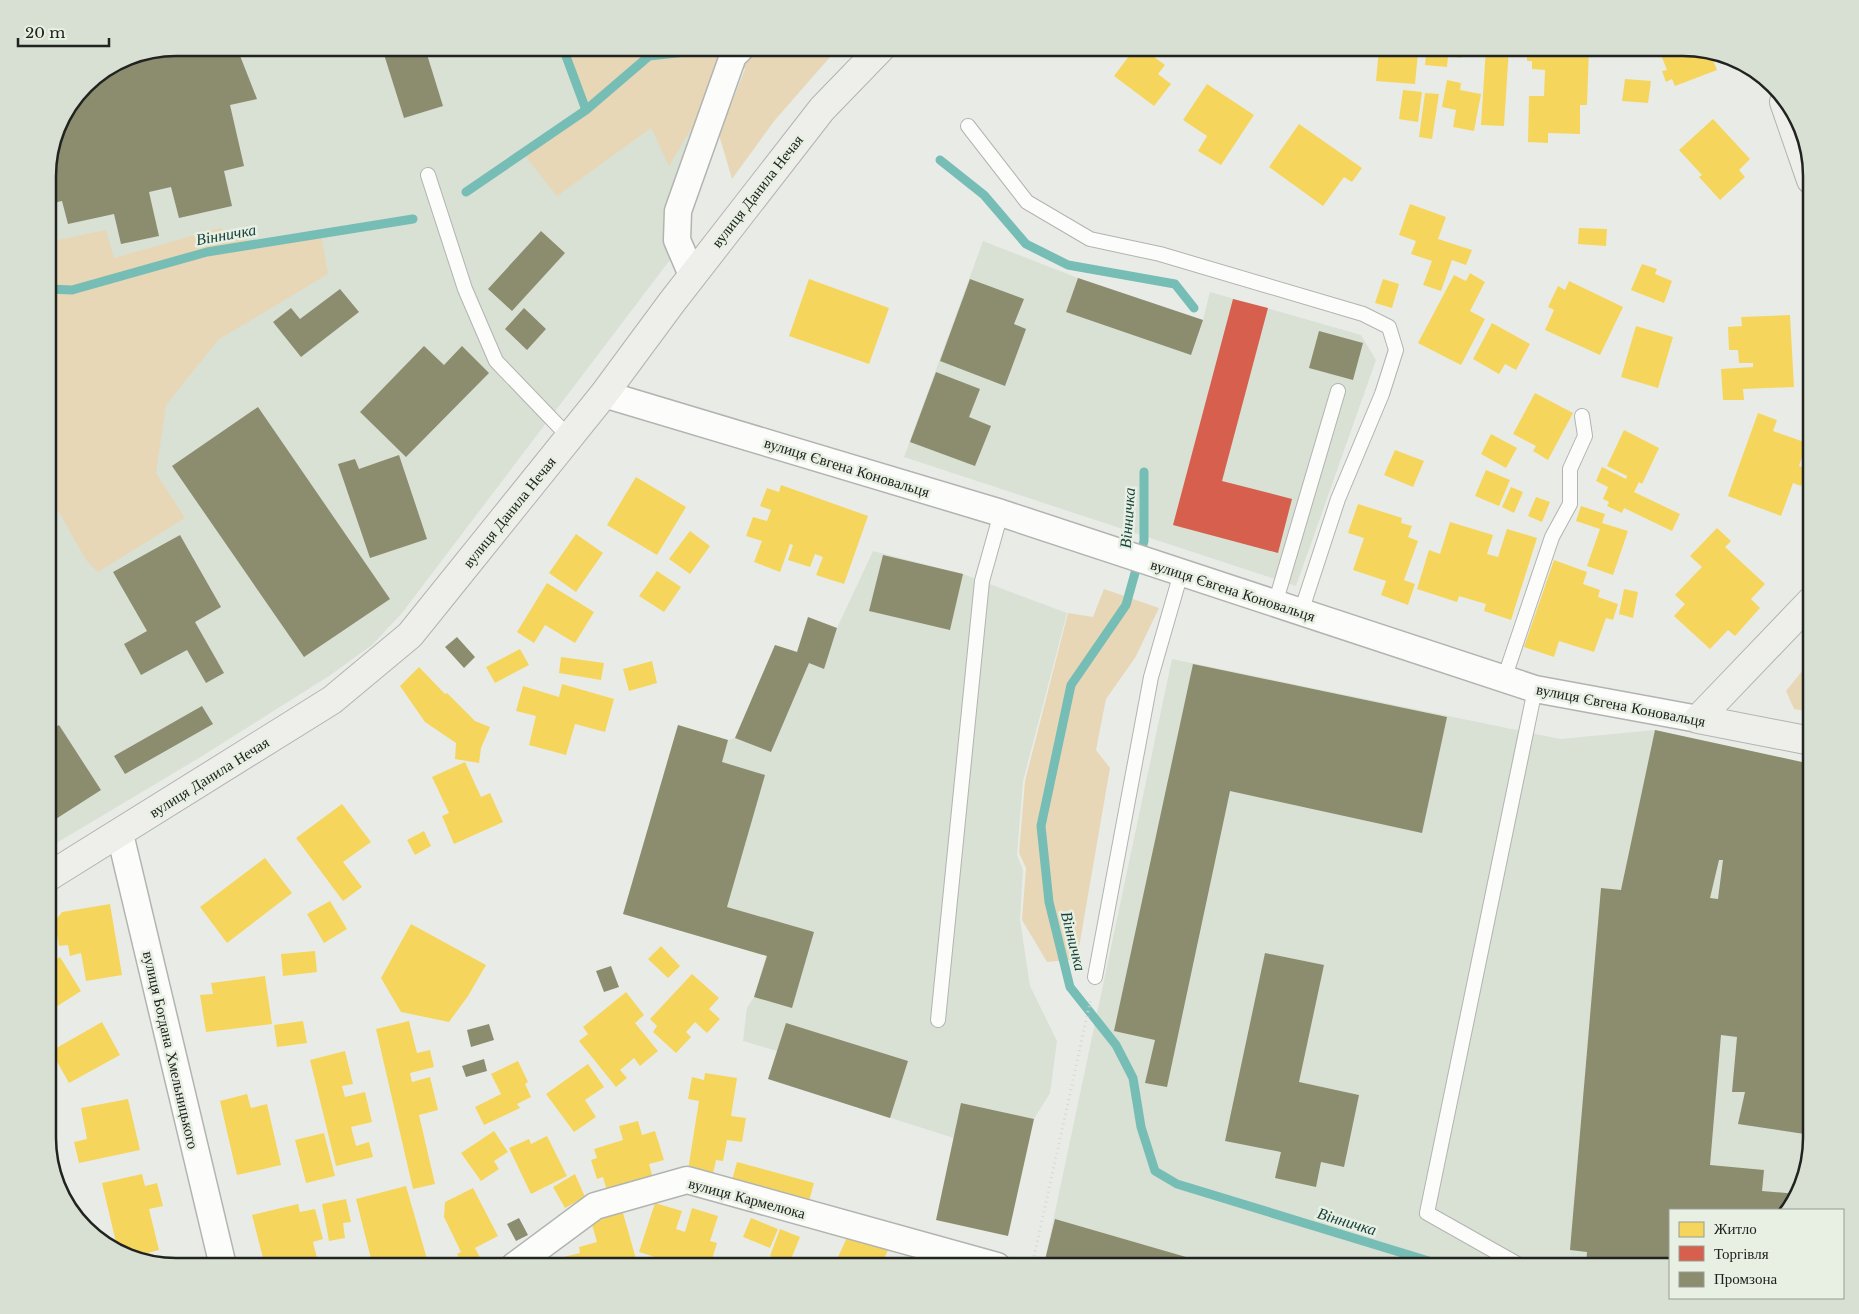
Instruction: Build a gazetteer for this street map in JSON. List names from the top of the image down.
{
  "streets": {
    "main road": ["вулиця Данила Нечая", "вулиця Євгена Коновальця"],
    "street": ["вулиця Богдана Хмельницького", "вулиця Кармелюка"]
  },
  "crossings": [
    ["вулиця Данила Нечая", "вулиця Євгена Коновальця"],
    ["вулиця Данила Нечая", "вулиця Богдана Хмельницького"]
  ],
  "water": ["Вінничка"],
  "legend": ["Житло", "Торгівля", "Промзона"],
  "scale_bar": "20 m"
}
